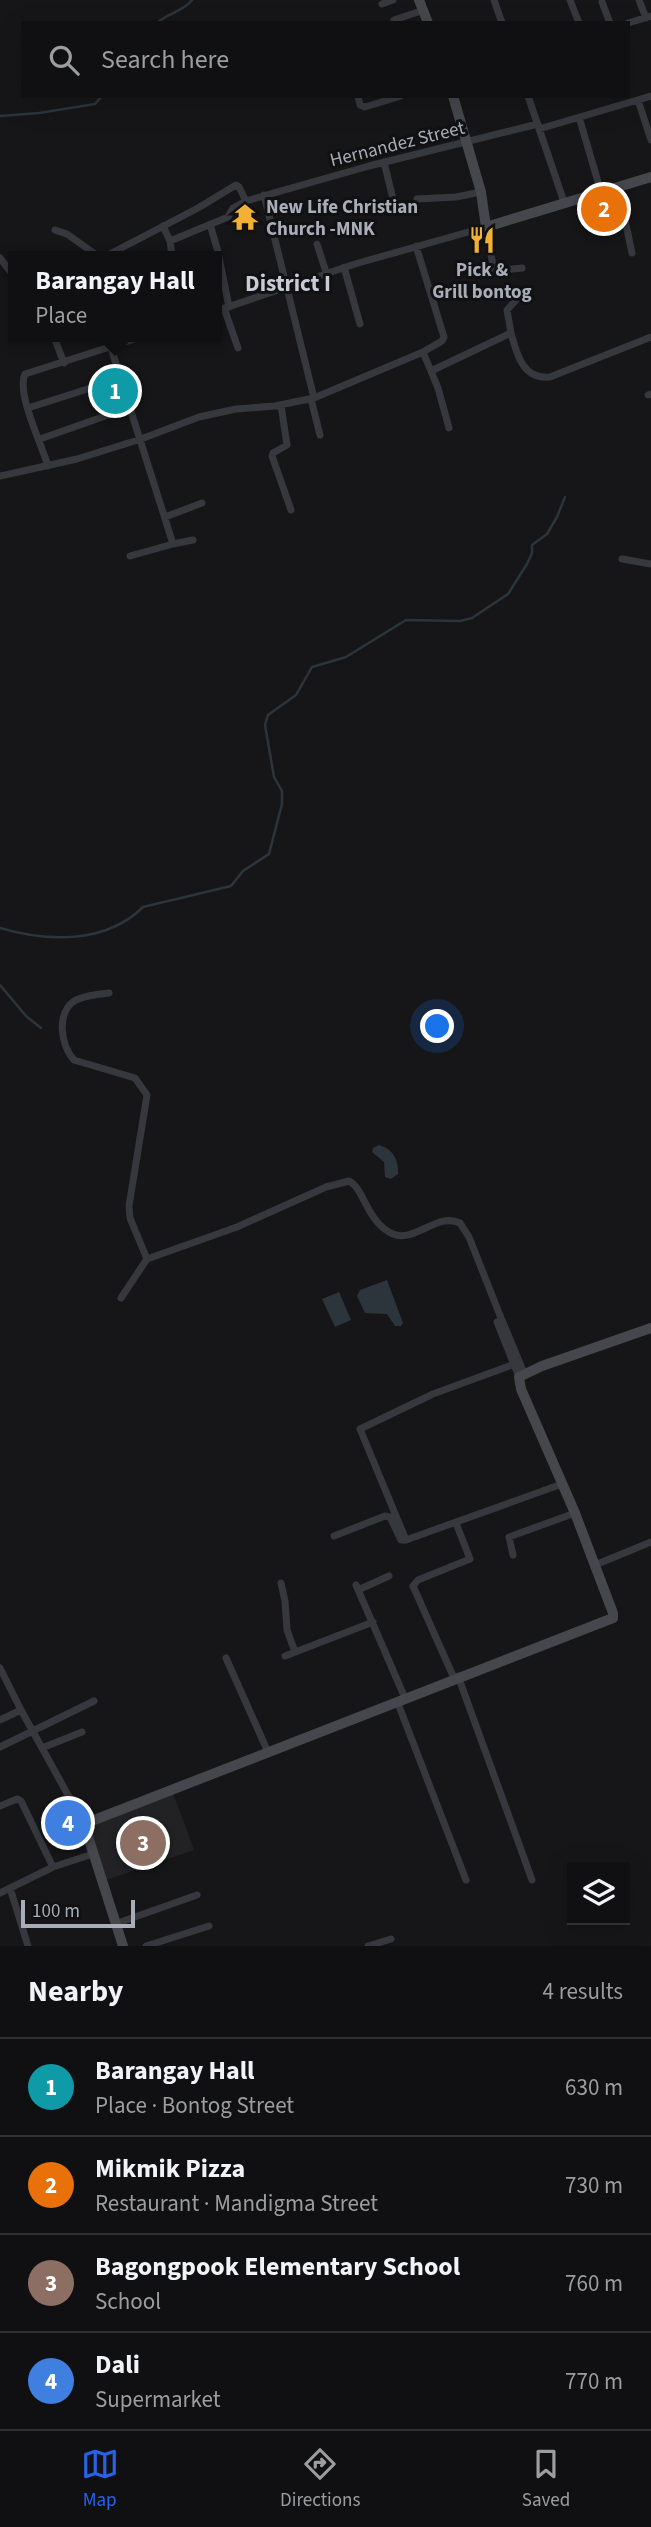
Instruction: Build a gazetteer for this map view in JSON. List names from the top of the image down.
{
  "streets": {
    "street": ["Hernandez Street"]
  },
  "districts": ["District I"],
  "places": {
    "temple": ["New Life Christian Church -MNK"],
    "restaurant": ["Pick & Grill bontog"]
  },
  "scale_bar": "100 m",
  "page": {
    "search": "Search here",
    "pins": [
      "2",
      "1",
      "4",
      "3"
    ],
    "popup": ["Barangay Hall", "Place"],
    "scale": "100 m",
    "heading": ["Nearby", "4 results"],
    "list": [
      {
        "mark": "1",
        "name": "Barangay Hall",
        "note": "Place · Bontog Street",
        "value": "630 m"
      },
      {
        "mark": "2",
        "name": "Mikmik Pizza",
        "note": "Restaurant · Mandigma Street",
        "value": "730 m"
      },
      {
        "mark": "3",
        "name": "Bagongpook Elementary School",
        "note": "School",
        "value": "760 m"
      },
      {
        "mark": "4",
        "name": "Dali",
        "note": "Supermarket",
        "value": "770 m"
      }
    ],
    "nav": ["Map", "Directions", "Saved"]
  }
}
